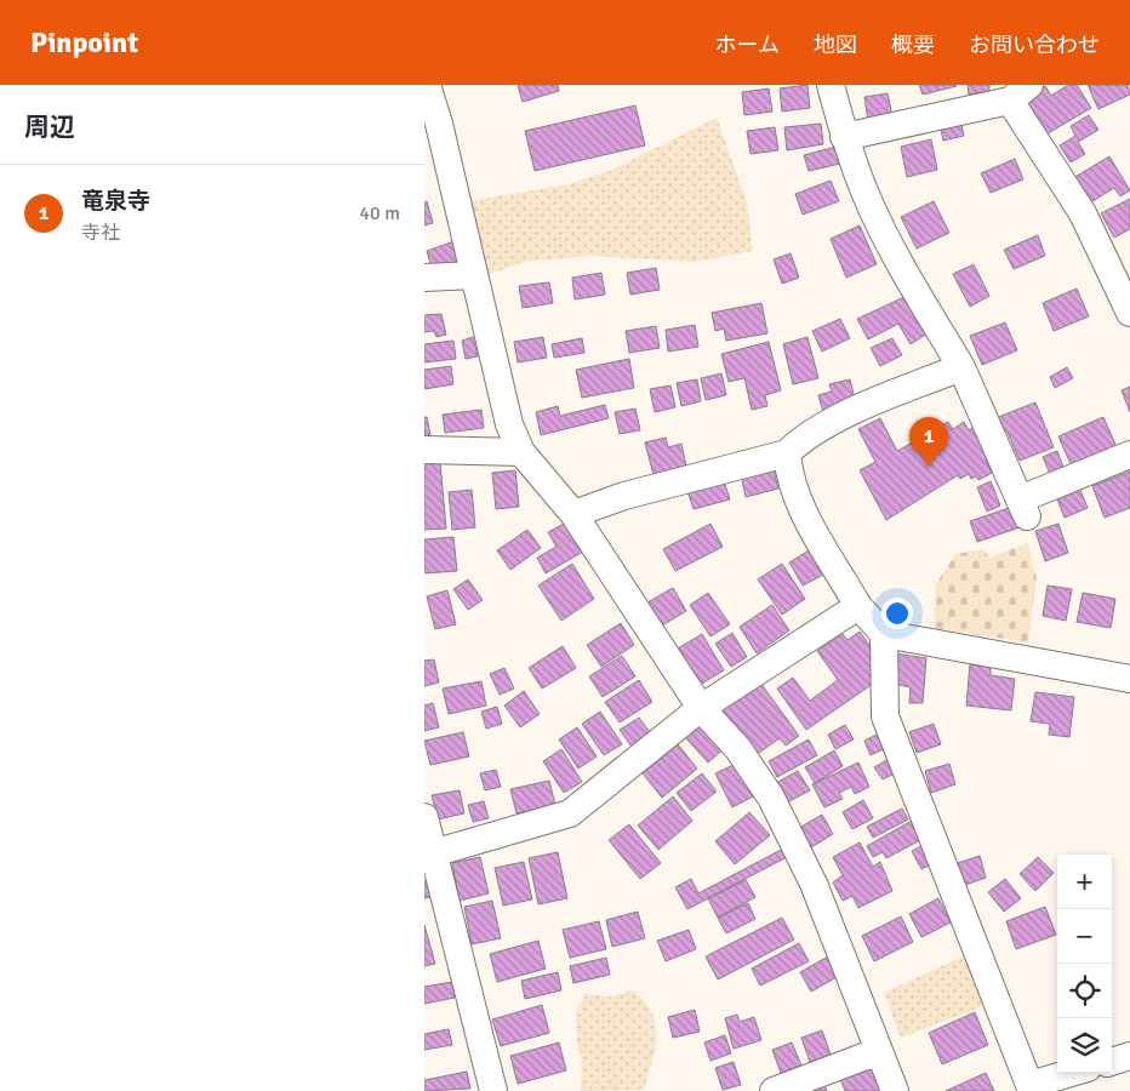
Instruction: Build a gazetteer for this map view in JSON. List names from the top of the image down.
{
  "page": {
    "header": "Pinpoint",
    "nav": [
      "ホーム",
      "地図",
      "概要",
      "お問い合わせ"
    ],
    "heading": "周辺",
    "list": [
      {
        "mark": "1",
        "name": "竜泉寺",
        "note": "寺社",
        "value": "40 m"
      }
    ],
    "pins": "1",
    "map_buttons": ["+", "−"]
  }
}
